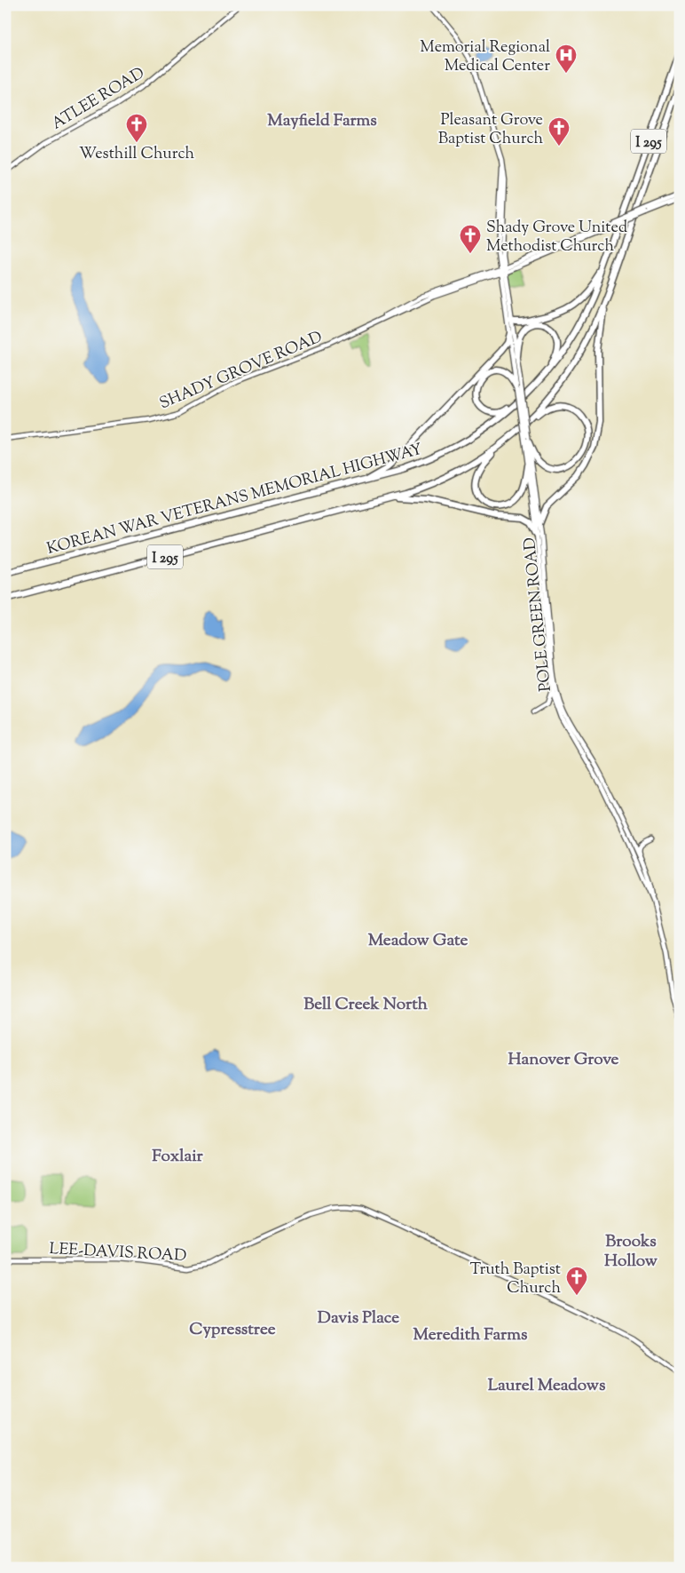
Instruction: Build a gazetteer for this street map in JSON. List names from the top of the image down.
{
  "streets": {
    "highway": ["I 295", "KOREAN WAR VETERANS MEMORIAL HIGHWAY"],
    "main road": [
      "ATLEE ROAD",
      "SHADY GROVE ROAD",
      "POLE GREEN ROAD",
      "LEE-DAVIS ROAD"
    ]
  },
  "districts": [
    "Mayfield Farms",
    "Meadow Gate",
    "Bell Creek North",
    "Hanover Grove",
    "Foxlair",
    "Brooks Hollow",
    "Davis Place",
    "Cypresstree",
    "Meredith Farms",
    "Laurel Meadows"
  ],
  "places": {
    "hospital": ["Memorial Regional Medical Center"],
    "church": [
      "Westhill Church",
      "Pleasant Grove Baptist Church",
      "Shady Grove United Methodist Church",
      "Truth Baptist Church"
    ]
  }
}
